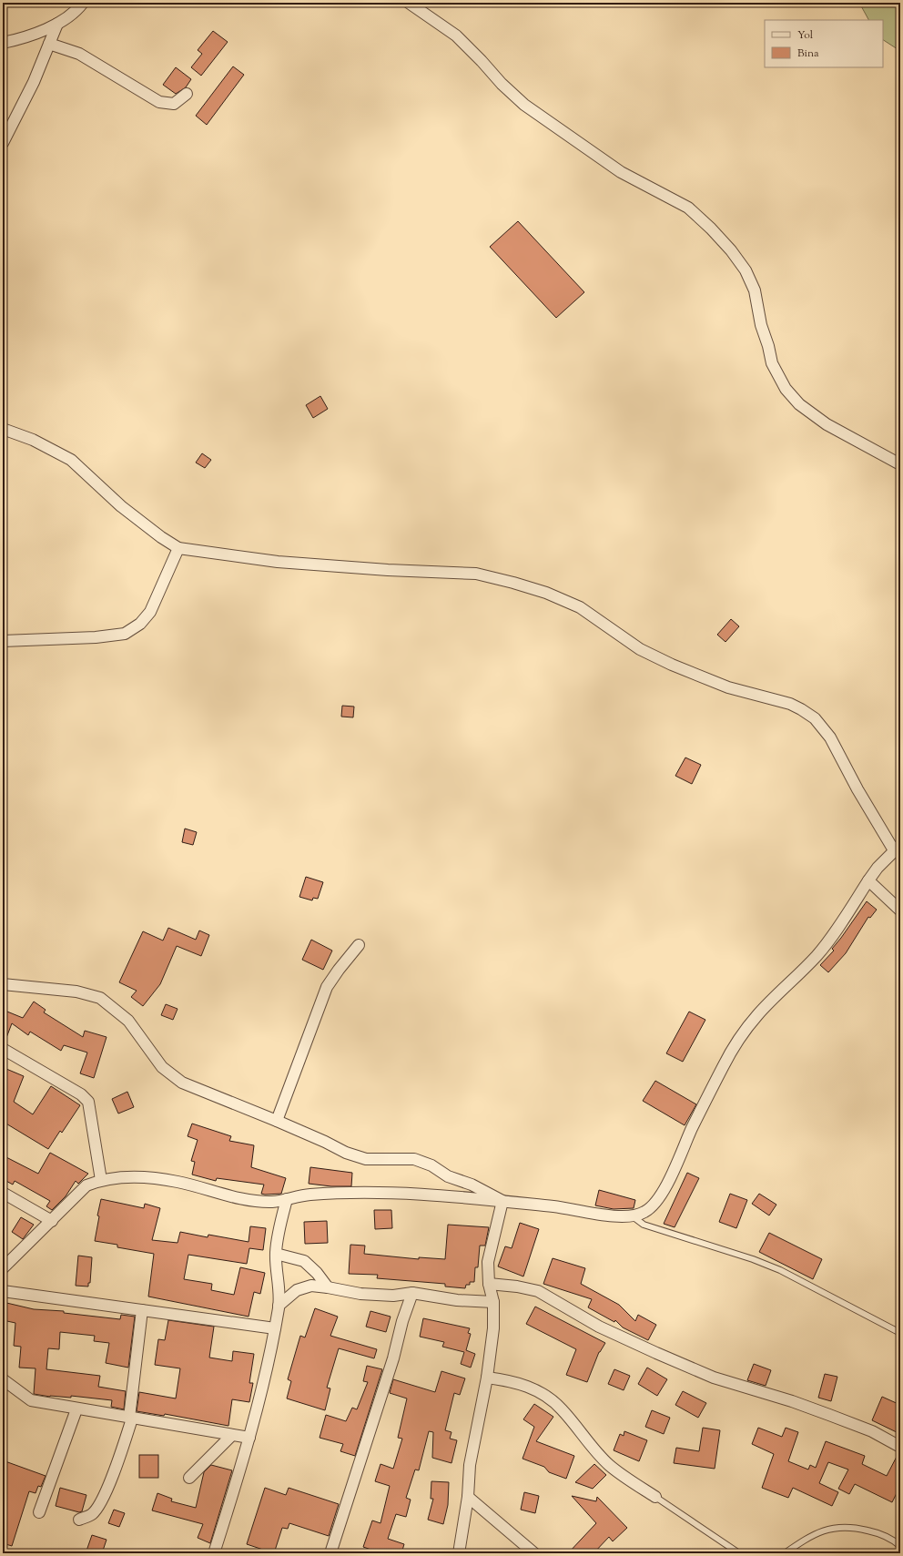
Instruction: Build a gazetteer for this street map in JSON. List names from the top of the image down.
{
  "legend": ["Yol", "Bina"]
}
